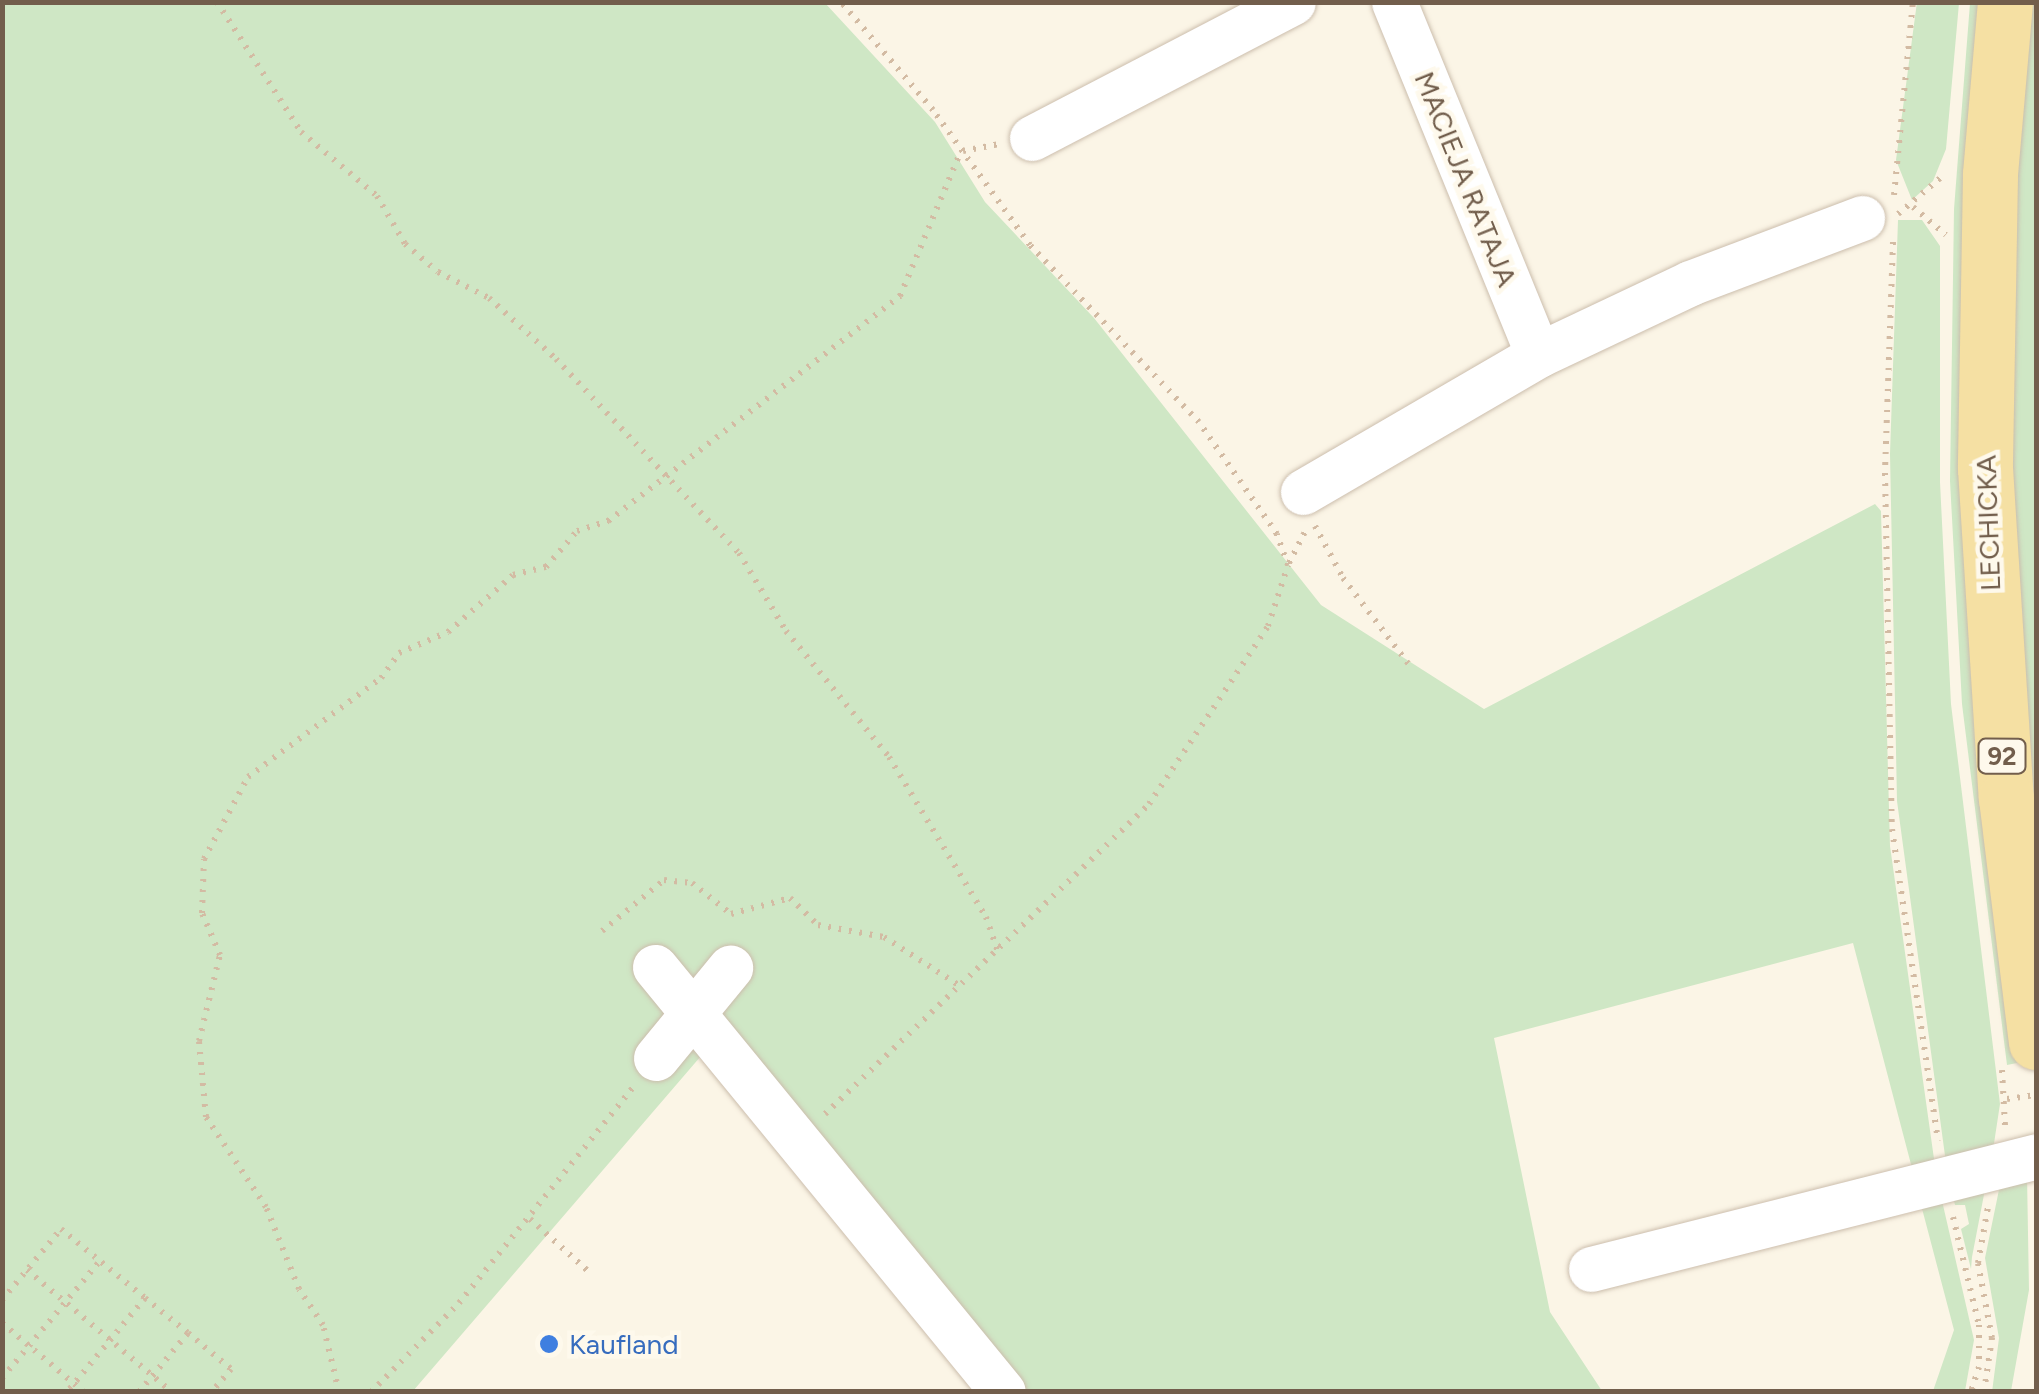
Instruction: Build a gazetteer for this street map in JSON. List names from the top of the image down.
{
  "streets": {
    "main road": ["LECHICKA", "92"],
    "street": ["MACIEJA RATAJA"]
  },
  "places": ["Kaufland"]
}
